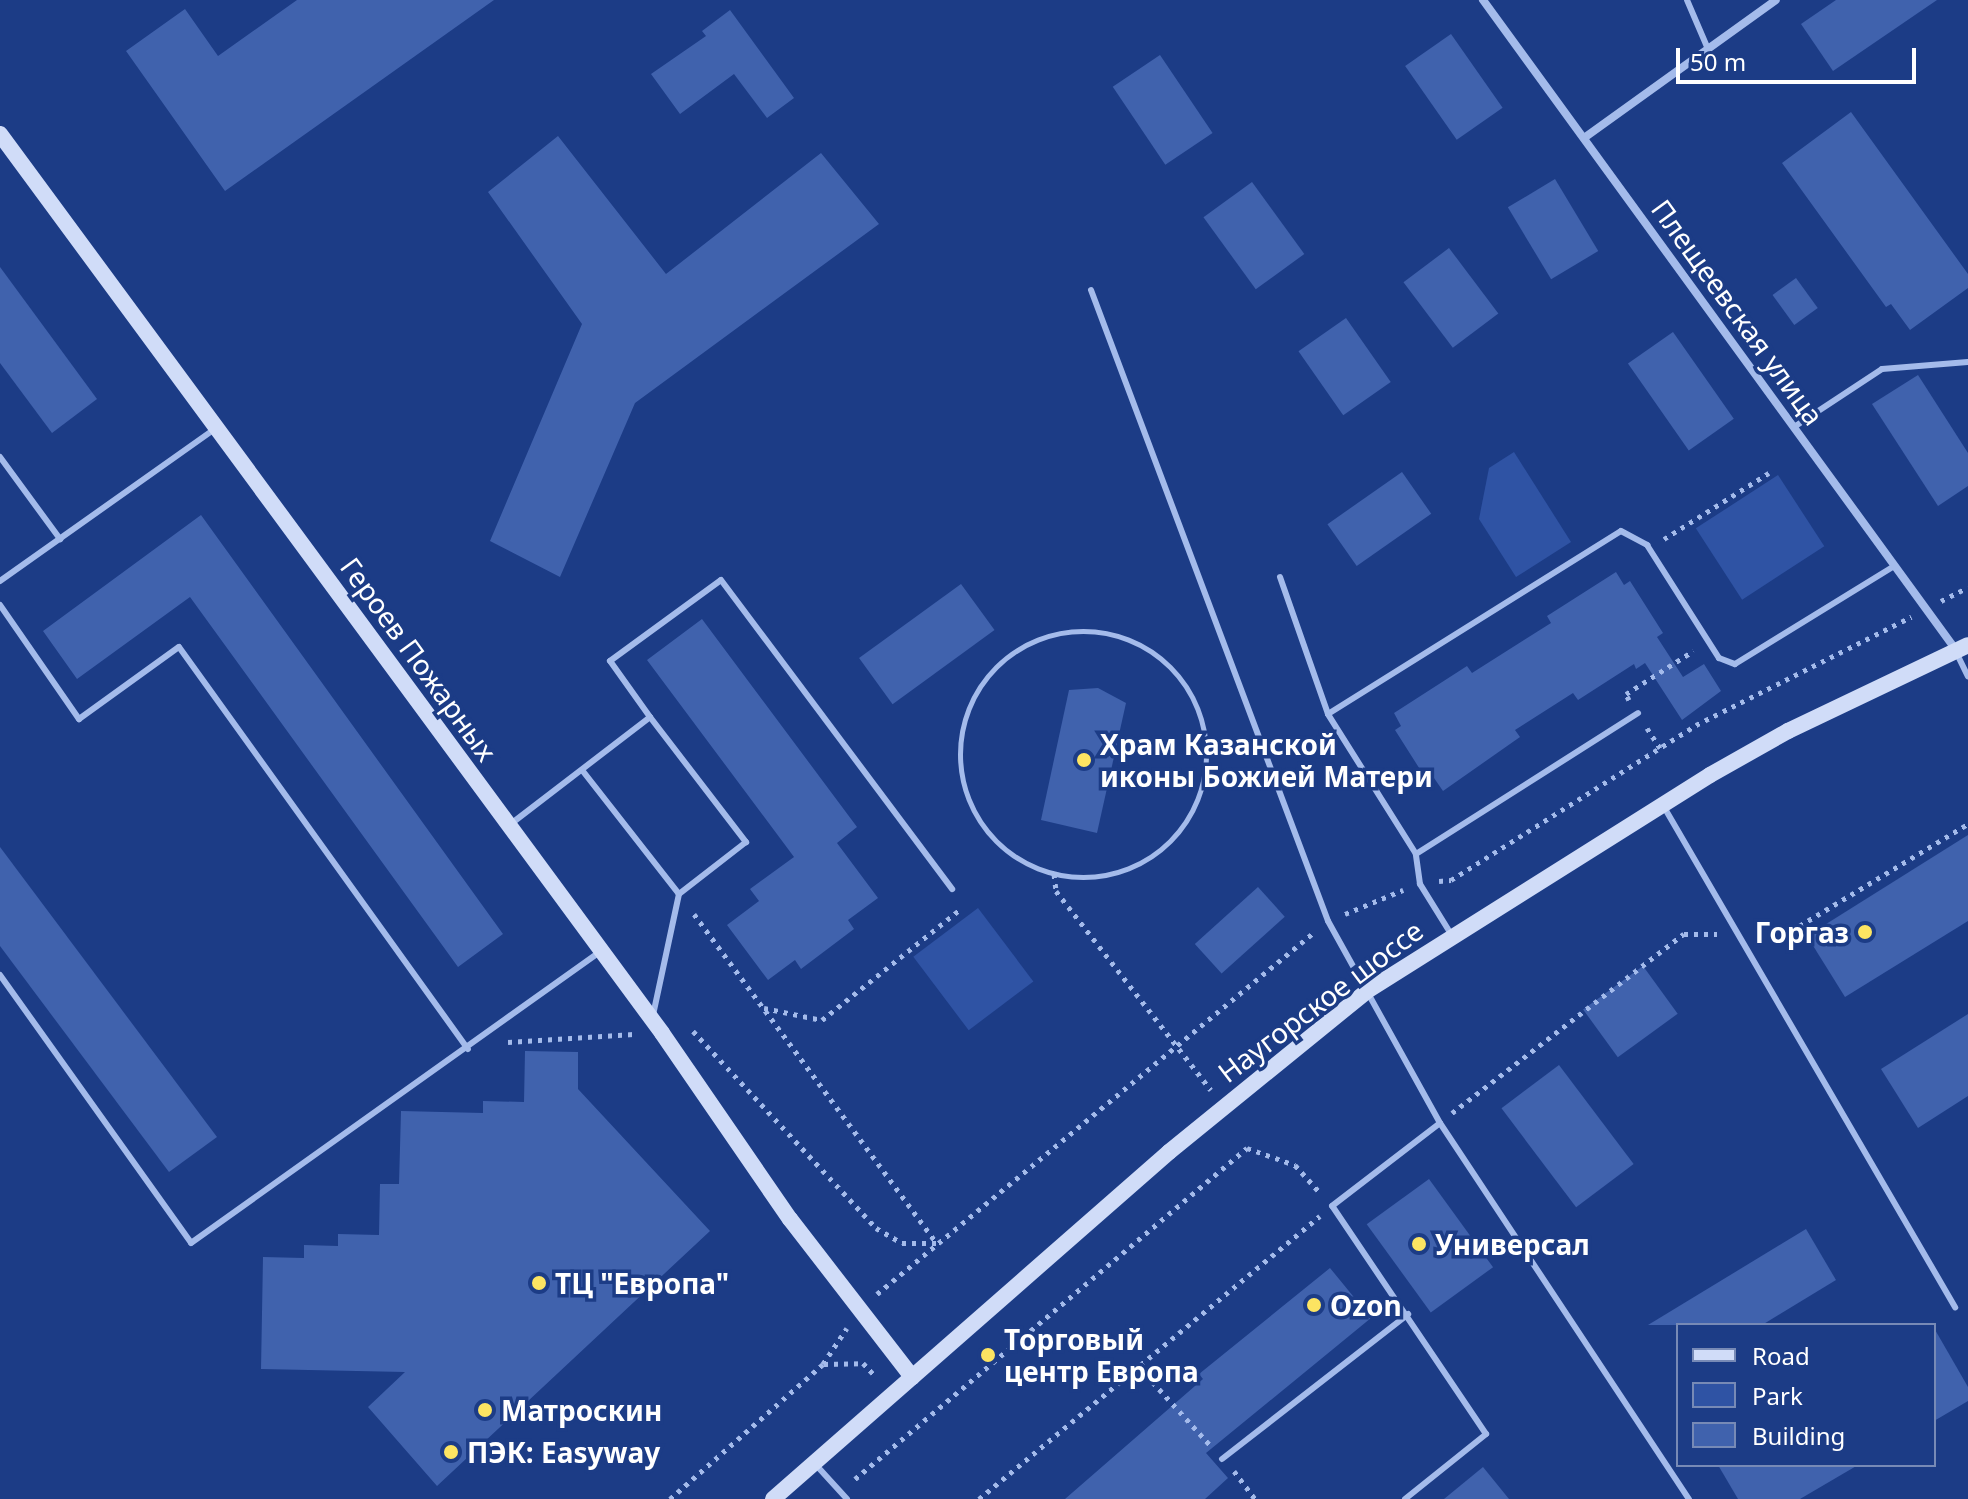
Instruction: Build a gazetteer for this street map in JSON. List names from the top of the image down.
{
  "streets": {
    "main road": ["Героев Пожарных", "Наугорское шоссе"],
    "street": ["Плещеевская улица"]
  },
  "crossings": [
    ["Плещеевская улица", "Наугорское шоссе"],
    ["Героев Пожарных", "Наугорское шоссе"]
  ],
  "places": [
    "Храм Казанской иконы Божией Матери",
    "Горгаз",
    "Универсал",
    "ТЦ \"Европа\"",
    "Ozon",
    "Торговый центр Европа",
    "Матроскин",
    "ПЭК: Easyway"
  ],
  "legend": ["Road", "Park", "Building"],
  "scale_bar": "50 m"
}
